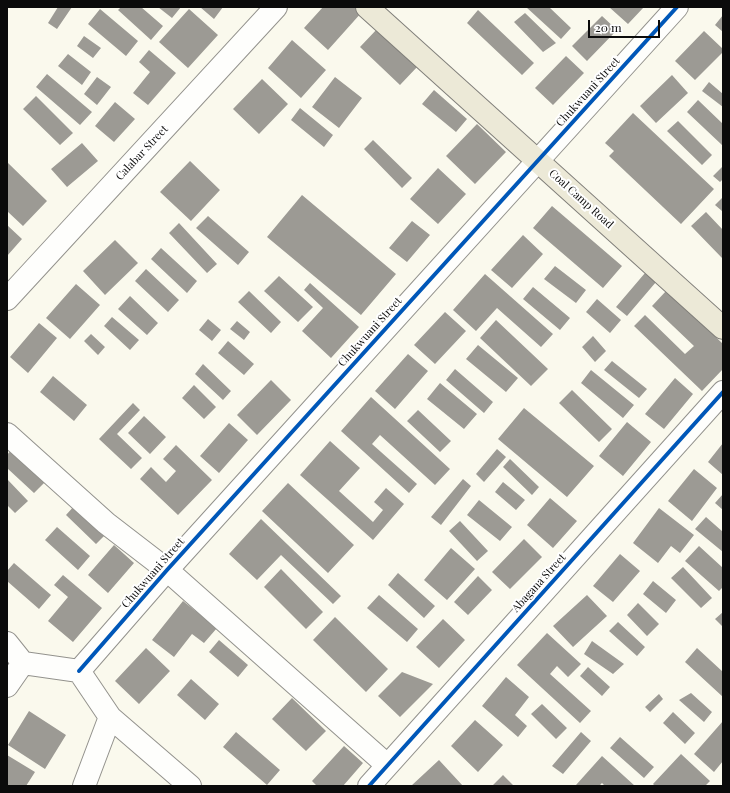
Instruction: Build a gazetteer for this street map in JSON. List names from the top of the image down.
{
  "streets": {
    "main road": ["Coal Camp Road"],
    "street": ["Chukwuani Street", "Calabar Street", "Abagana Street"]
  },
  "crossings": [
    ["Chukwuani Street", "Coal Camp Road"]
  ],
  "scale_bar": "20 m"
}
